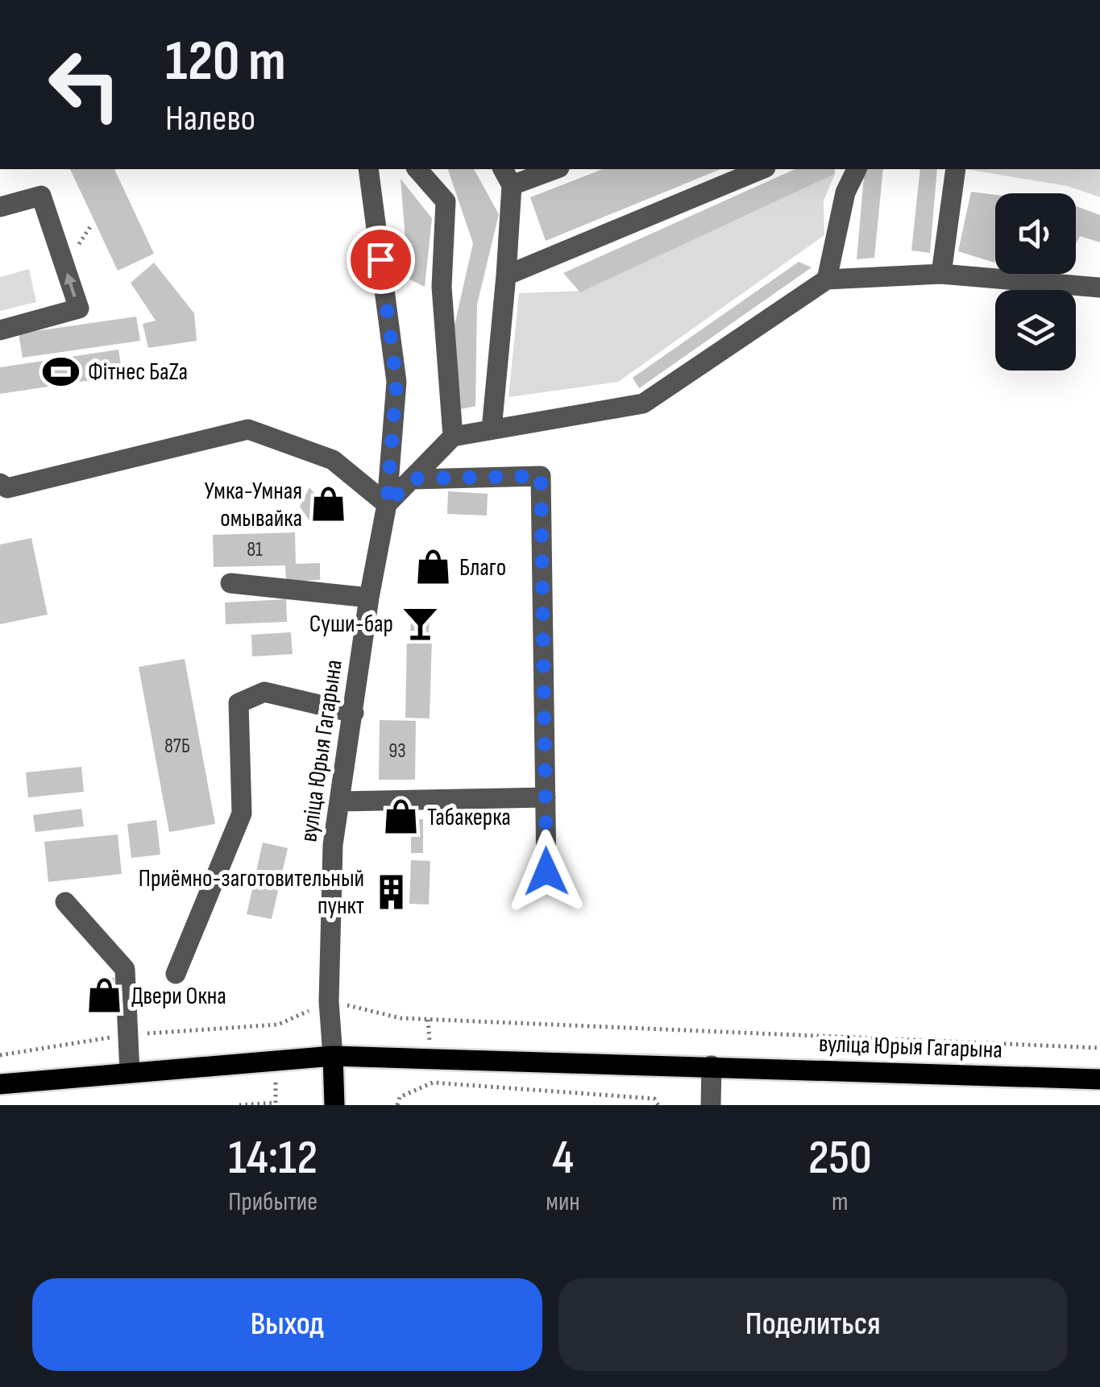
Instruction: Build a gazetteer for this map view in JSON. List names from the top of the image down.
{
  "streets": {
    "main road": ["вуліца Юрыя Гагарына"]
  },
  "places": {
    "sports": ["Фітнес БаZa"],
    "shop": [
      "Умка-Умная омывайка",
      "Благо",
      "Табакерка",
      "Двери Окна"
    ],
    "bar": ["Суши-бар"],
    "building": ["Приёмно-заготовительный пункт"]
  },
  "house_numbers": ["81", "87Б", "93"],
  "page": {
    "turn": ["120 m", "Налево"],
    "eta": [
      "14:12",
      "Прибытие",
      "4",
      "мин",
      "250",
      "m"
    ],
    "buttons": ["Выход", "Поделиться"]
  }
}
